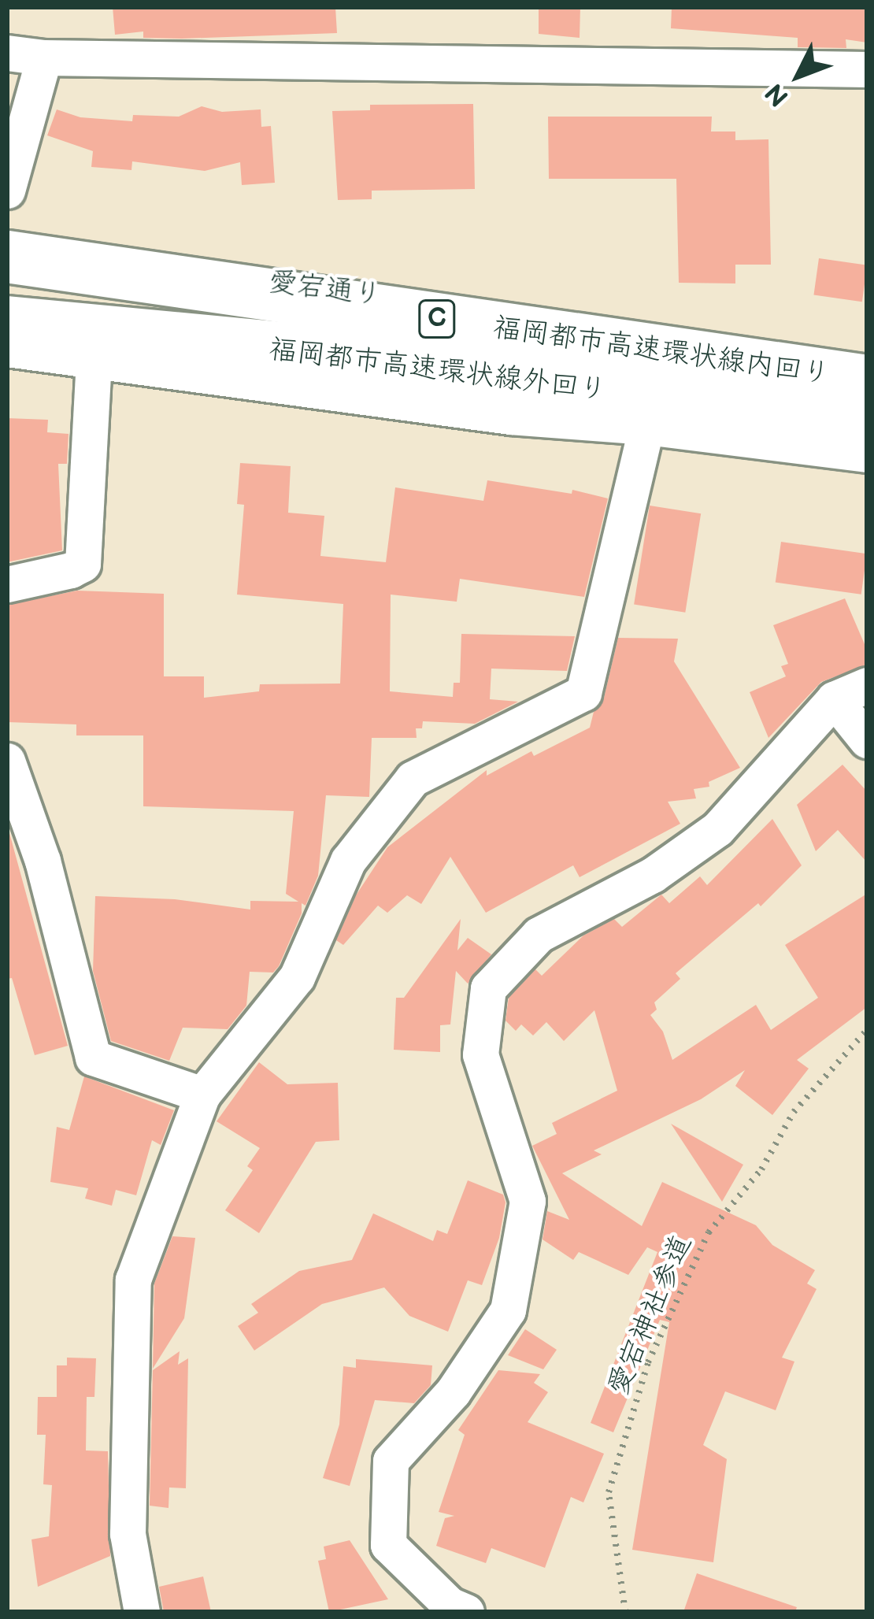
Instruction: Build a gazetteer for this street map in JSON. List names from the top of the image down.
{
  "streets": {
    "highway": ["C", "福岡都市高速環状線内回り", "福岡都市高速環状線外回り"],
    "street": ["愛宕通り"],
    "path": ["愛宕神社参道"]
  },
  "north": "bottom left"
}
